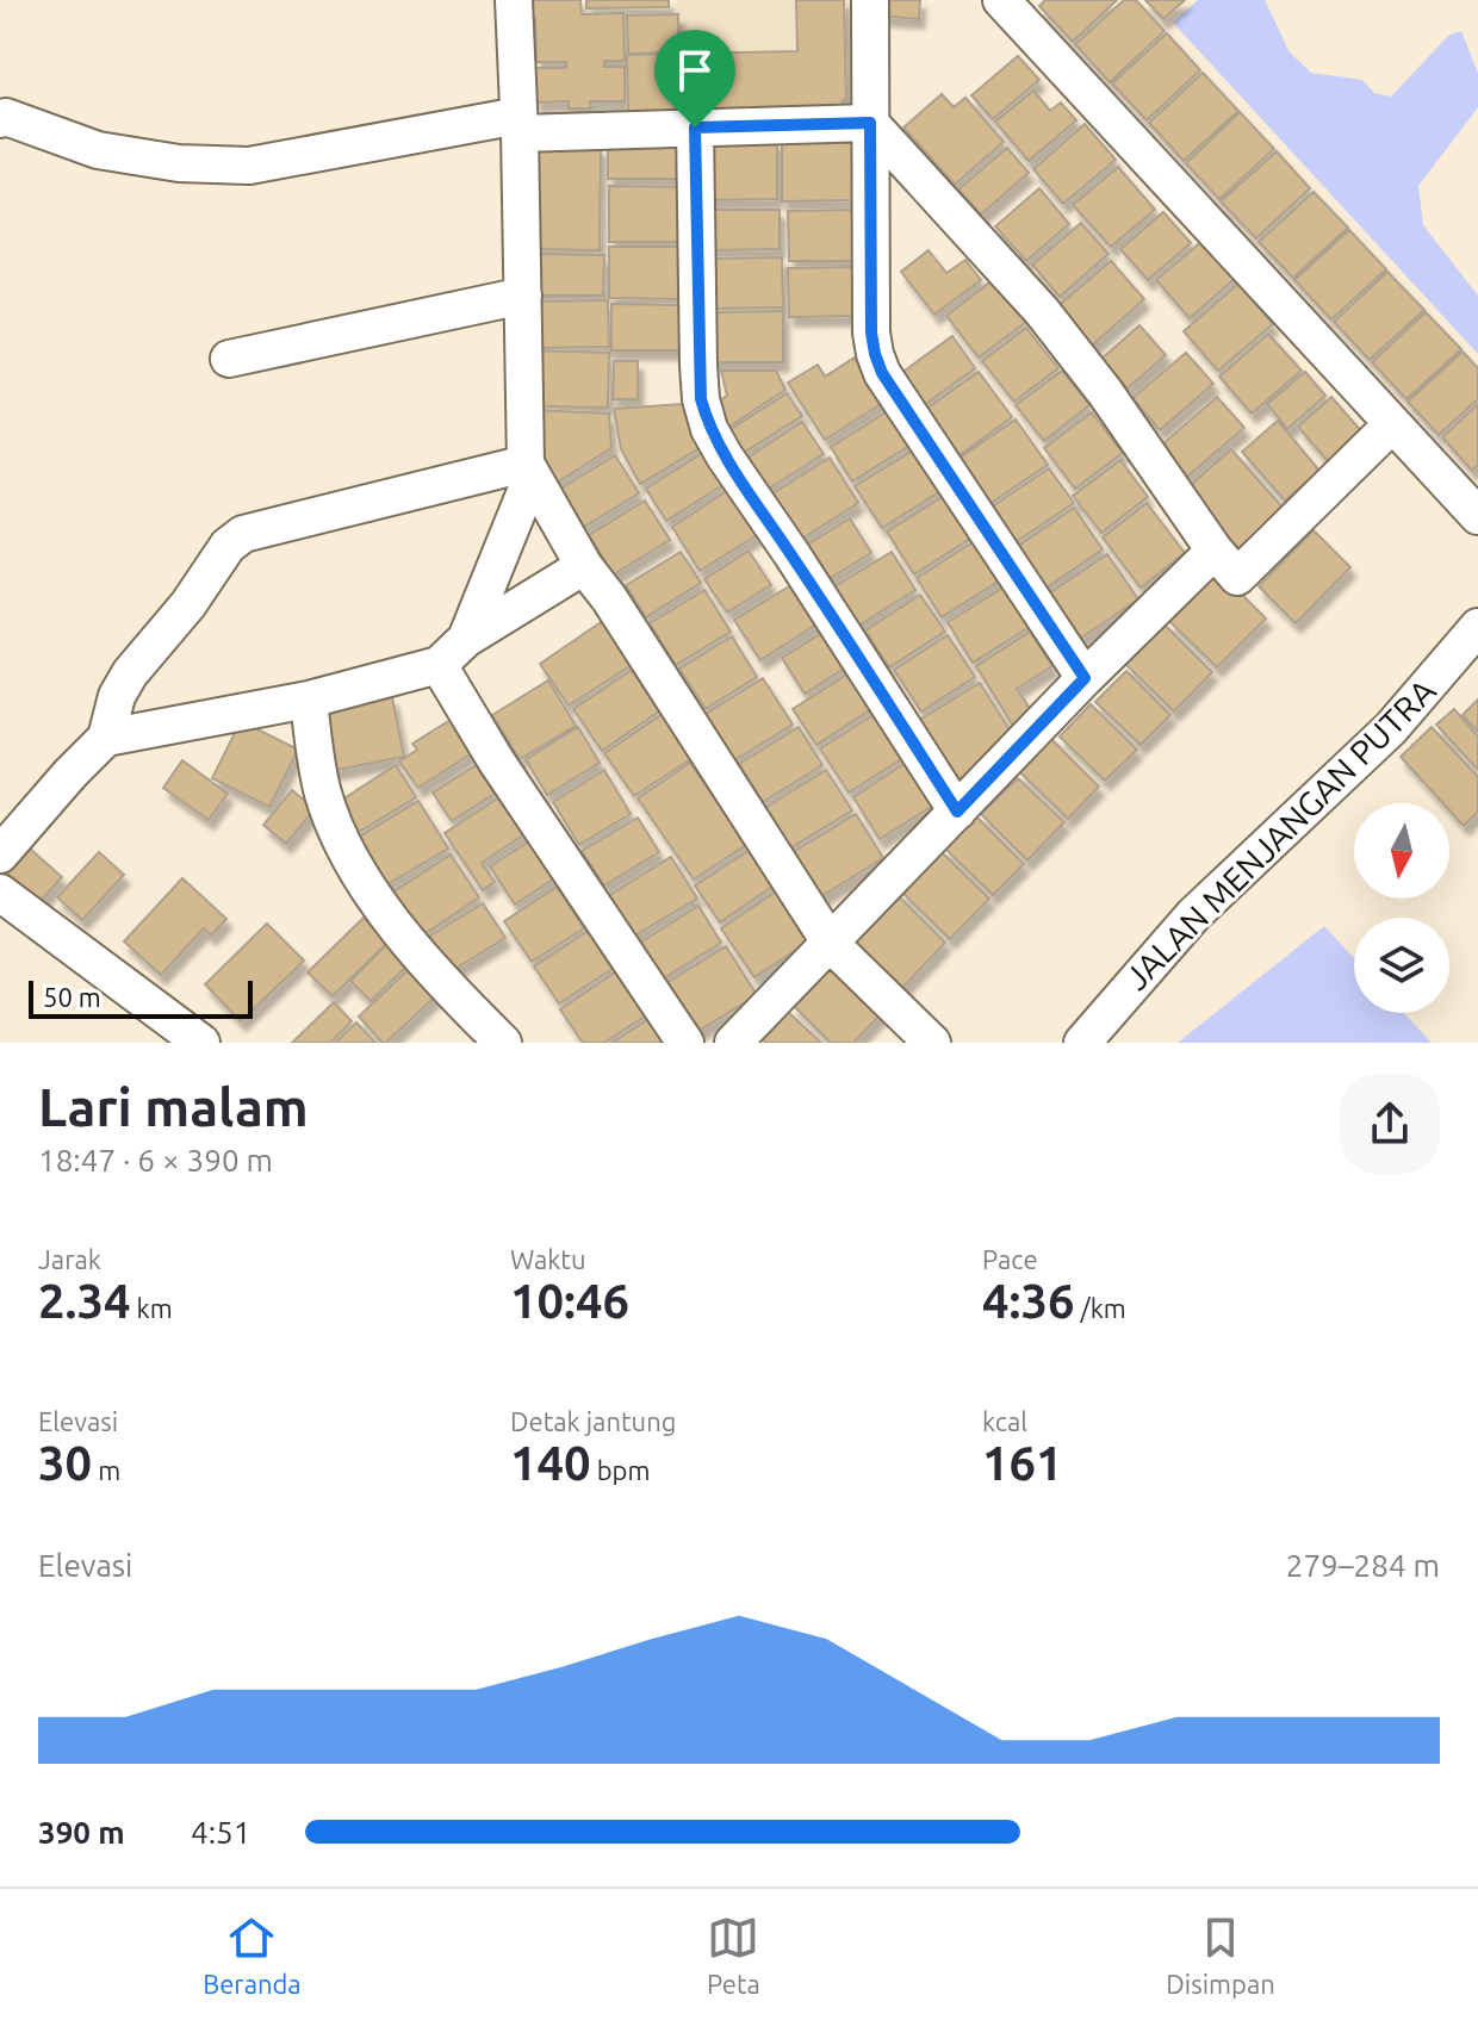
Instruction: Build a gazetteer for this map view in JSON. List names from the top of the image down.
{
  "streets": {
    "street": ["JALAN MENJANGAN PUTRA"]
  },
  "scale_bar": "50 m",
  "north": "bottom",
  "page": {
    "scale": "50 m",
    "heading": ["Lari malam", "18:47 · 6 × 390 m"],
    "stats": [
      ["Jarak", "2.34 km"],
      ["Waktu", "10:46"],
      ["Pace", "4:36 /km"],
      ["Elevasi", "30 m"],
      ["Detak jantung", "140 bpm"],
      ["kcal", "161"]
    ],
    "chart": ["Elevasi", "279–284 m"],
    "list": [
      {
        "name": "390 m",
        "note": "4:51"
      }
    ],
    "tabs": ["Beranda", "Peta", "Disimpan"]
  }
}
